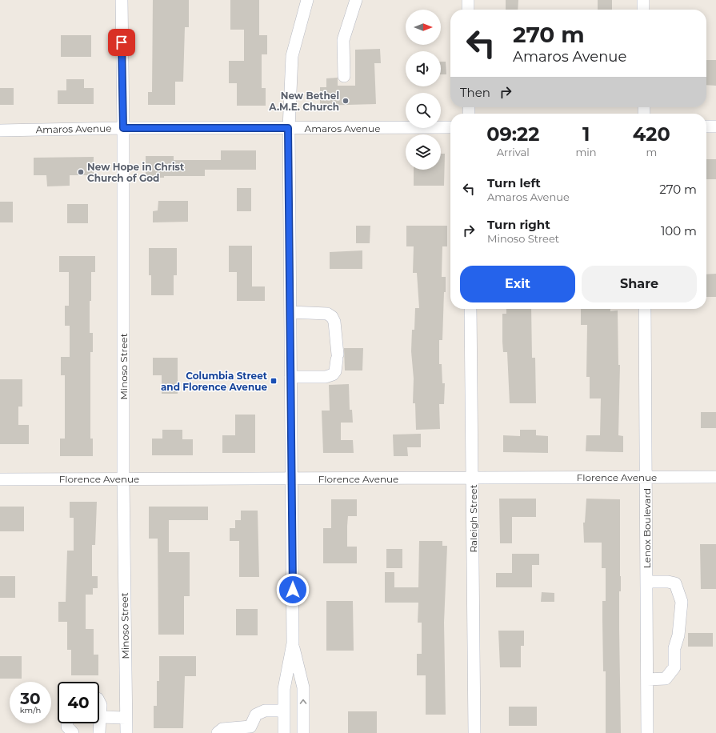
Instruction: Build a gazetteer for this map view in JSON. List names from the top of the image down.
{
  "streets": {
    "street": [
      "Amaros Avenue",
      "Minoso Street",
      "Florence Avenue",
      "Raleigh Street",
      "Lenox Boulevard"
    ]
  },
  "crossings": [
    ["Amaros Avenue", "Minoso Street"],
    ["Minoso Street", "Florence Avenue"],
    ["Florence Avenue", "Raleigh Street"],
    ["Florence Avenue", "Lenox Boulevard"]
  ],
  "places": {
    "other": ["New Bethel A.M.E. Church", "New Hope in Christ Church of God"],
    "transit": ["Columbia Street and Florence Avenue"]
  },
  "north": "right",
  "page": {
    "turn": ["270 m", "Amaros Avenue"],
    "then": "Then",
    "eta": [
      "09:22",
      "Arrival",
      "1",
      "min",
      "420",
      "m"
    ],
    "list": [
      {
        "name": "Turn left",
        "note": "Amaros Avenue",
        "value": "270 m"
      },
      {
        "name": "Turn right",
        "note": "Minoso Street",
        "value": "100 m"
      }
    ],
    "buttons": ["Exit", "Share"],
    "speed": "30 km/h",
    "limit": "40"
  }
}
